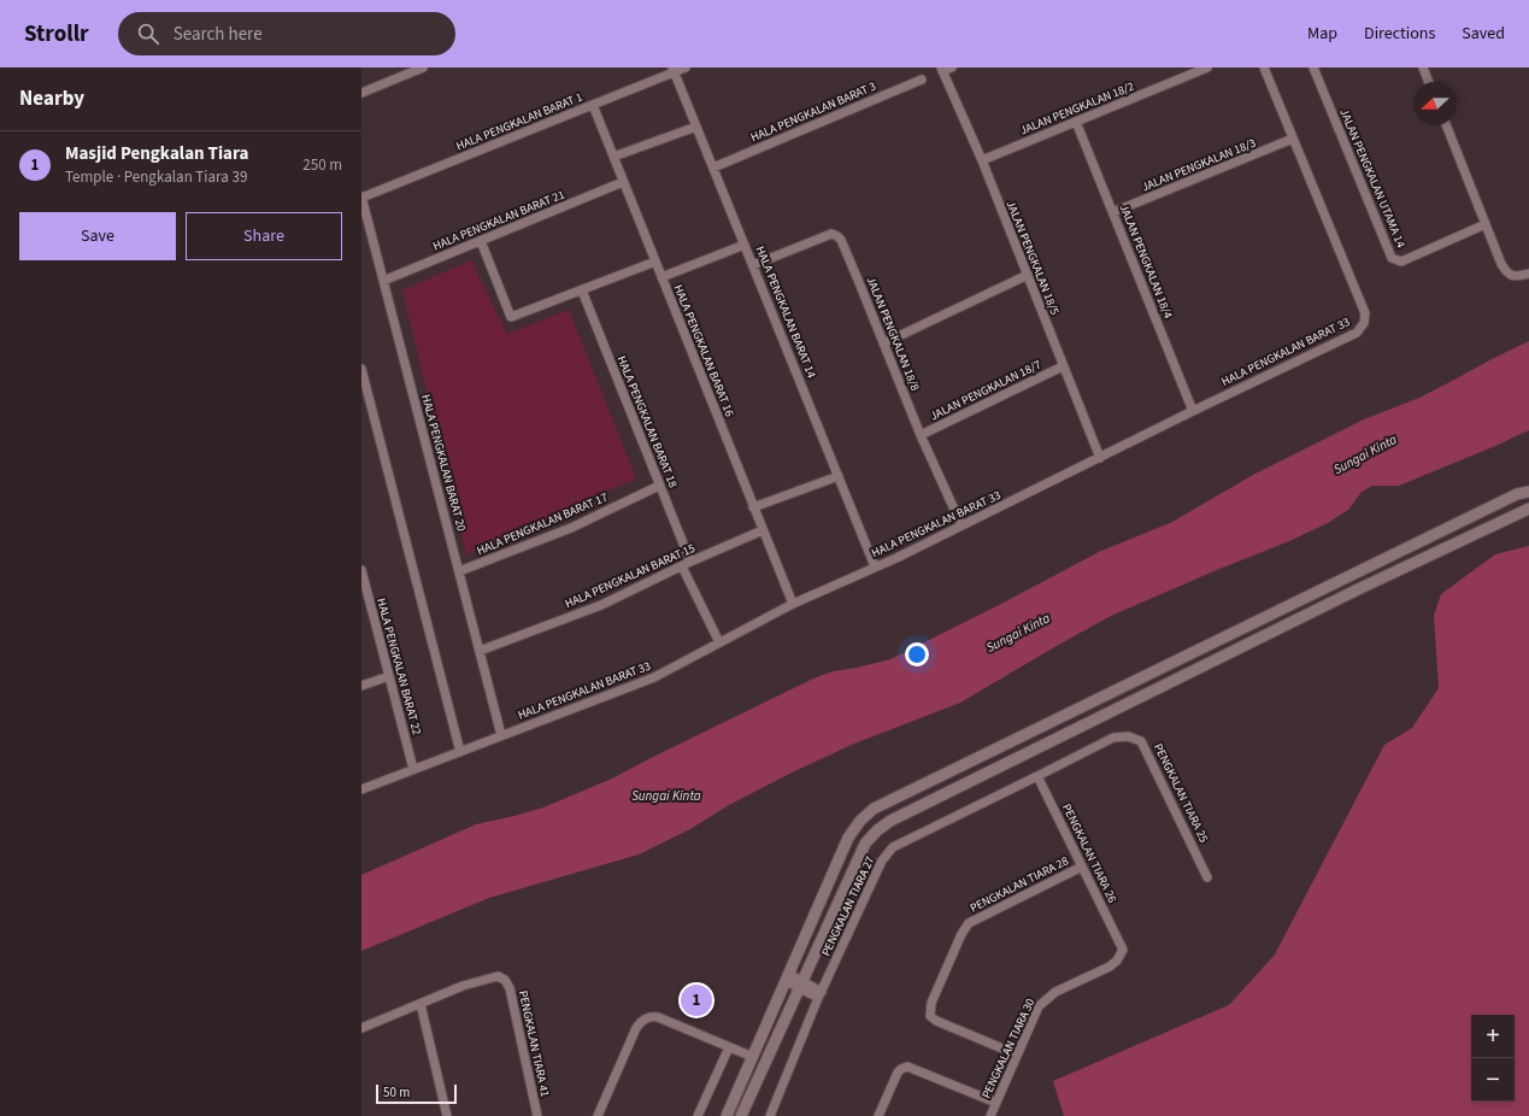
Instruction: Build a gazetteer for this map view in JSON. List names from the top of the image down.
{
  "streets": {
    "street": [
      "JALAN PENGKALAN 18/2",
      "HALA PENGKALAN BARAT 3",
      "HALA PENGKALAN BARAT 1",
      "JALAN PENGKALAN 18/3",
      "JALAN PENGKALAN UTAMA 14",
      "HALA PENGKALAN BARAT 21",
      "JALAN PENGKALAN 18/5",
      "JALAN PENGKALAN 18/4",
      "HALA PENGKALAN BARAT 14",
      "JALAN PENGKALAN 18/8",
      "HALA PENGKALAN BARAT 16",
      "HALA PENGKALAN BARAT 33",
      "JALAN PENGKALAN 18/7",
      "HALA PENGKALAN BARAT 18",
      "HALA PENGKALAN BARAT 20",
      "HALA PENGKALAN BARAT 17",
      "HALA PENGKALAN BARAT 15",
      "HALA PENGKALAN BARAT 22",
      "PENGKALAN TIARA 25",
      "PENGKALAN TIARA 26",
      "PENGKALAN TIARA 28",
      "PENGKALAN TIARA 27",
      "PENGKALAN TIARA 41",
      "PENGKALAN TIARA 30"
    ]
  },
  "crossings": [
    ["JALAN PENGKALAN 18/2", "JALAN PENGKALAN 18/5"],
    ["JALAN PENGKALAN 18/2", "JALAN PENGKALAN 18/4"],
    ["HALA PENGKALAN BARAT 3", "HALA PENGKALAN BARAT 14"],
    ["HALA PENGKALAN BARAT 1", "HALA PENGKALAN BARAT 14"],
    ["HALA PENGKALAN BARAT 1", "HALA PENGKALAN BARAT 16"],
    ["HALA PENGKALAN BARAT 1", "HALA PENGKALAN BARAT 20"],
    ["JALAN PENGKALAN 18/3", "JALAN PENGKALAN 18/4"],
    ["JALAN PENGKALAN 18/3", "HALA PENGKALAN BARAT 33"],
    ["HALA PENGKALAN BARAT 21", "HALA PENGKALAN BARAT 16"],
    ["HALA PENGKALAN BARAT 21", "HALA PENGKALAN BARAT 20"],
    ["JALAN PENGKALAN 18/5", "HALA PENGKALAN BARAT 33"],
    ["JALAN PENGKALAN 18/5", "JALAN PENGKALAN 18/7"],
    ["JALAN PENGKALAN 18/4", "HALA PENGKALAN BARAT 33"],
    ["HALA PENGKALAN BARAT 14", "JALAN PENGKALAN 18/8"],
    ["HALA PENGKALAN BARAT 14", "HALA PENGKALAN BARAT 33"],
    ["JALAN PENGKALAN 18/8", "HALA PENGKALAN BARAT 33"],
    ["JALAN PENGKALAN 18/8", "JALAN PENGKALAN 18/7"],
    ["HALA PENGKALAN BARAT 16", "HALA PENGKALAN BARAT 33"],
    ["HALA PENGKALAN BARAT 16", "HALA PENGKALAN BARAT 15"],
    ["HALA PENGKALAN BARAT 33", "HALA PENGKALAN BARAT 18"],
    ["HALA PENGKALAN BARAT 33", "HALA PENGKALAN BARAT 20"],
    ["HALA PENGKALAN BARAT 33", "HALA PENGKALAN BARAT 22"],
    ["HALA PENGKALAN BARAT 18", "HALA PENGKALAN BARAT 17"],
    ["HALA PENGKALAN BARAT 18", "HALA PENGKALAN BARAT 15"],
    ["HALA PENGKALAN BARAT 20", "HALA PENGKALAN BARAT 17"],
    ["HALA PENGKALAN BARAT 20", "HALA PENGKALAN BARAT 15"],
    ["PENGKALAN TIARA 25", "PENGKALAN TIARA 26"],
    ["PENGKALAN TIARA 25", "PENGKALAN TIARA 27"],
    ["PENGKALAN TIARA 26", "PENGKALAN TIARA 28"],
    ["PENGKALAN TIARA 26", "PENGKALAN TIARA 27"],
    ["PENGKALAN TIARA 26", "PENGKALAN TIARA 30"],
    ["PENGKALAN TIARA 28", "PENGKALAN TIARA 30"]
  ],
  "water": ["Sungai Kinta"],
  "scale_bar": "50 m",
  "north": "left",
  "page": {
    "header": "Strollr",
    "search": "Search here",
    "nav": ["Map", "Directions", "Saved"],
    "heading": "Nearby",
    "list": [
      {
        "mark": "1",
        "name": "Masjid Pengkalan Tiara",
        "note": "Temple · Pengkalan Tiara 39",
        "value": "250 m"
      }
    ],
    "buttons": ["Save", "Share"],
    "pins": "1",
    "map_buttons": ["+", "−"],
    "scale": "50 m"
  }
}
